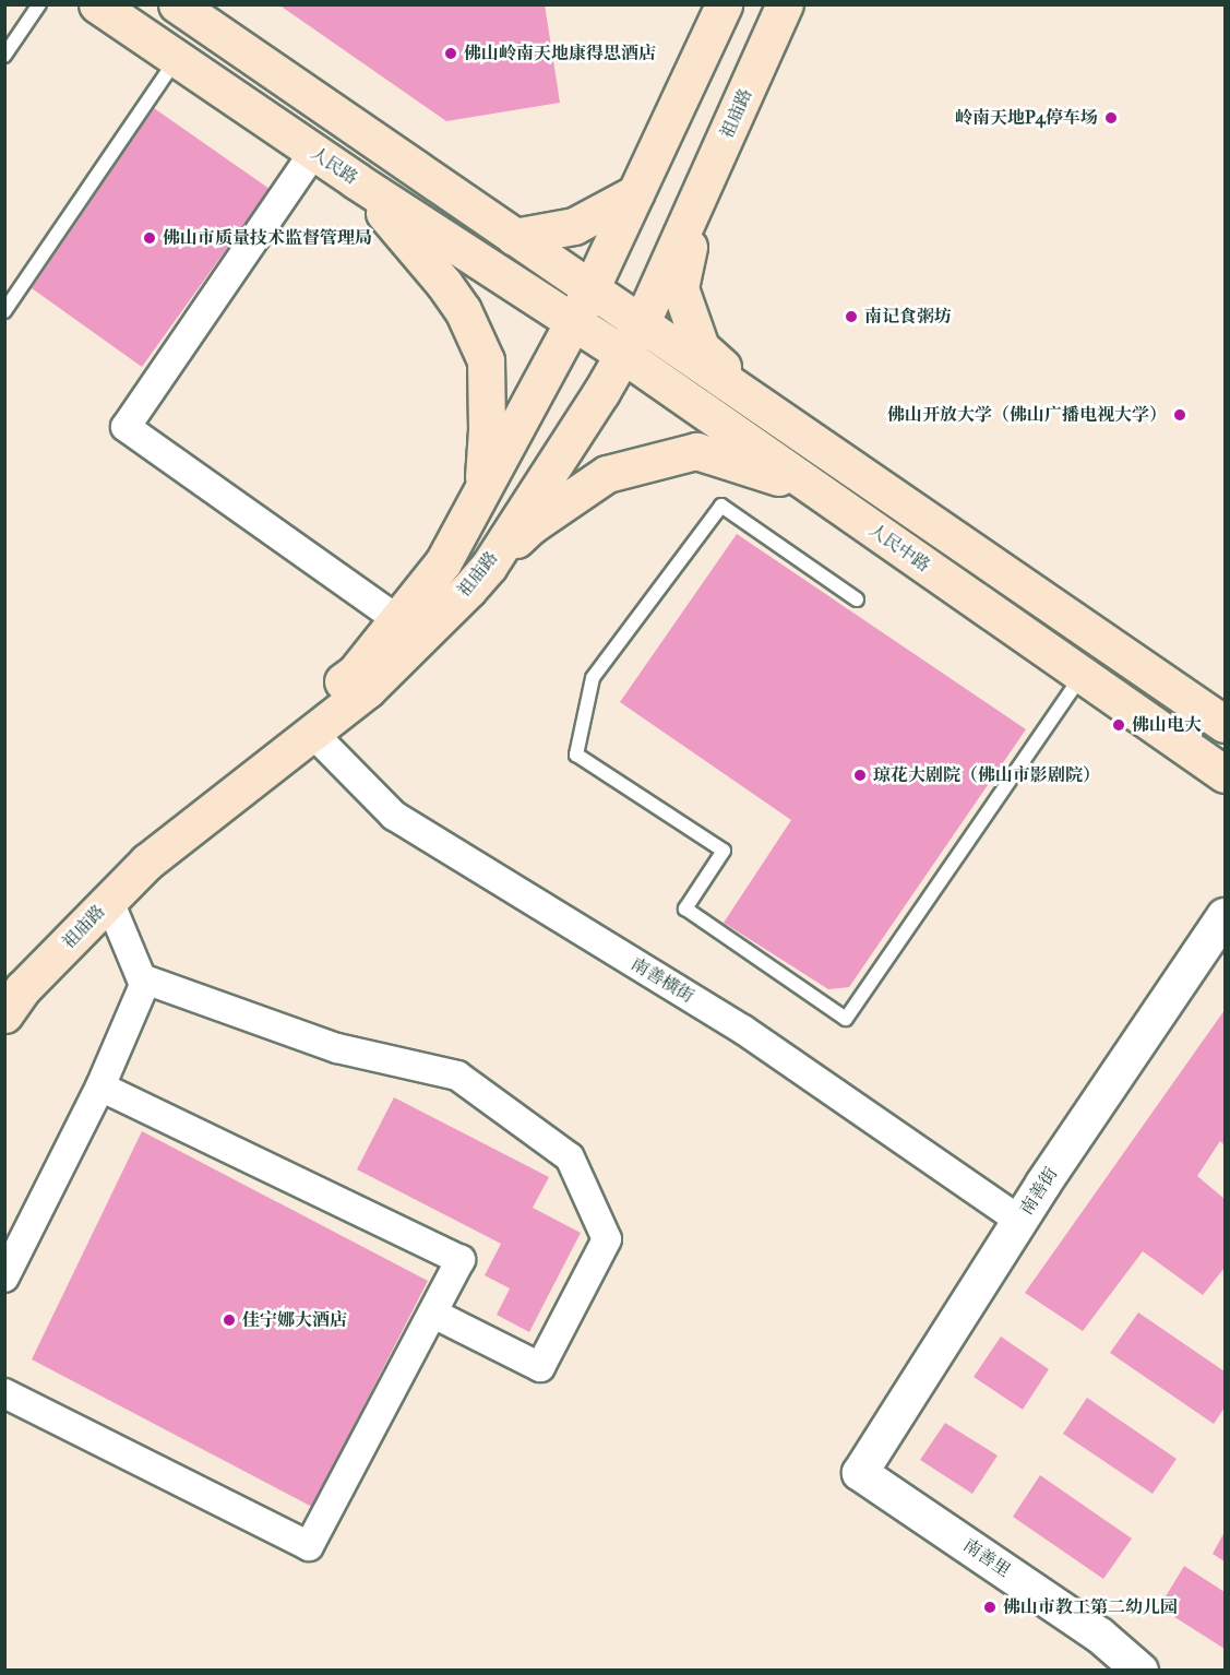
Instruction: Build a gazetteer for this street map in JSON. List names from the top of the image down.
{
  "streets": {
    "main road": ["祖庙路", "人民路", "人民中路"],
    "street": ["南善横街", "南善街", "南善里"]
  },
  "crossings": [
    ["祖庙路", "人民路"],
    ["祖庙路", "人民中路"],
    ["祖庙路", "南善横街"],
    ["人民路", "人民中路"],
    ["南善横街", "南善街"],
    ["南善街", "南善里"]
  ],
  "places": [
    "佛山岭南天地康得思酒店",
    "岭南天地P4停车场",
    "佛山市质量技术监督管理局",
    "南记食粥坊",
    "佛山开放大学（佛山广播电视大学）",
    "佛山电大",
    "琼花大剧院（佛山市影剧院）",
    "佳宁娜大酒店",
    "佛山市教工第二幼儿园"
  ]
}
